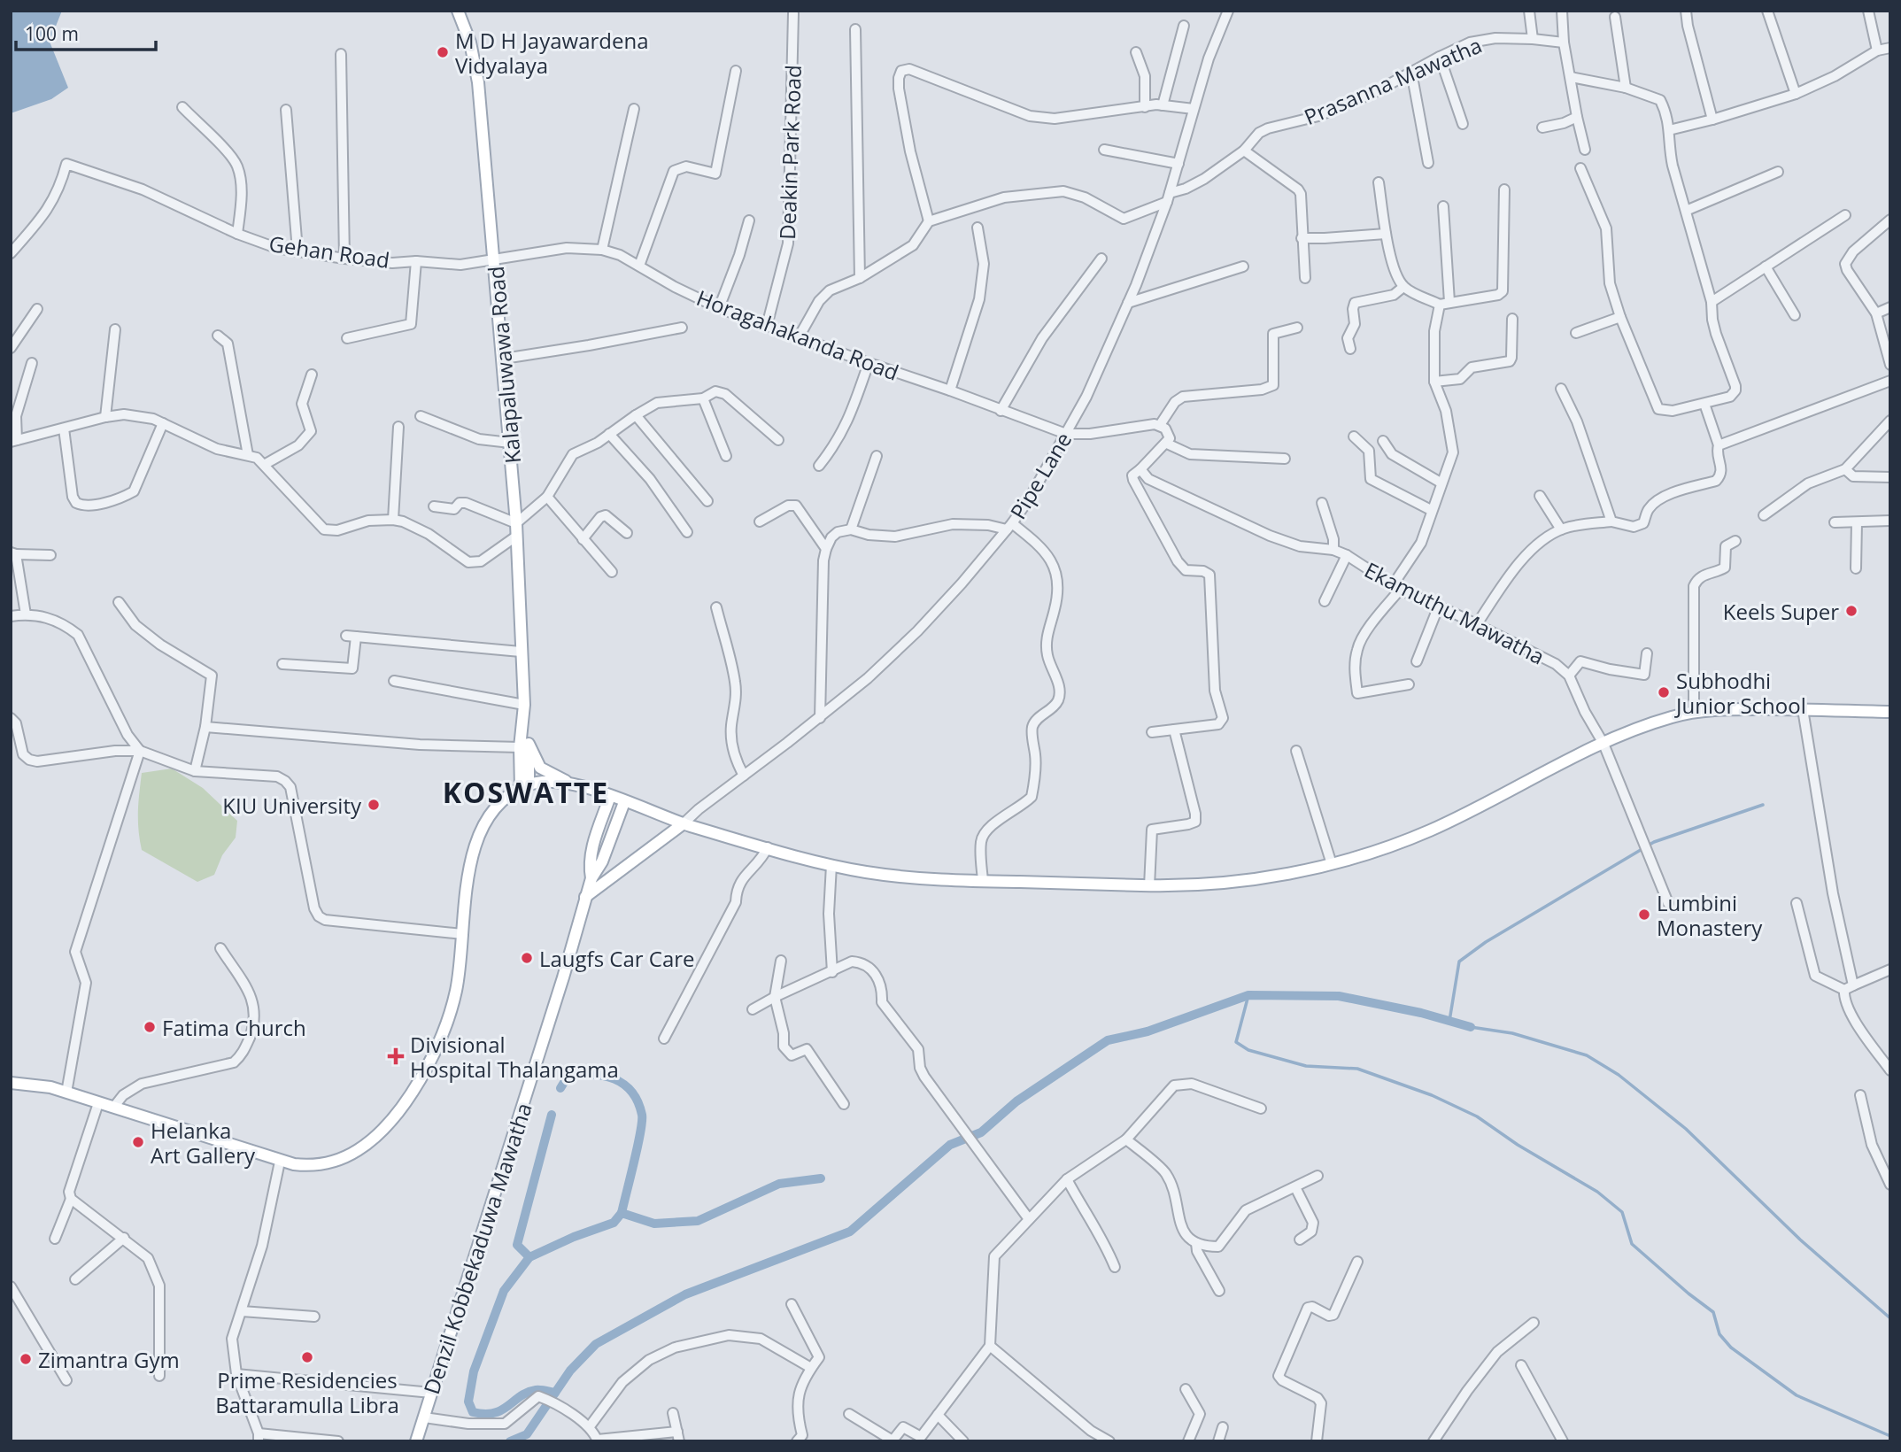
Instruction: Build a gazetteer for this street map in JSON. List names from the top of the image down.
{
  "streets": {
    "main road": ["Kalapaluwawa Road", "Denzil Kobbekaduwa Mawatha"],
    "street": [
      "Prasanna Mawatha",
      "Deakin Park Road",
      "Gehan Road",
      "Horagahakanda Road",
      "Pipe Lane",
      "Ekamuthu Mawatha"
    ]
  },
  "crossings": [
    ["Prasanna Mawatha", "Pipe Lane"],
    ["Deakin Park Road", "Horagahakanda Road"],
    ["Gehan Road", "Horagahakanda Road"],
    ["Gehan Road", "Kalapaluwawa Road"],
    ["Horagahakanda Road", "Kalapaluwawa Road"],
    ["Horagahakanda Road", "Pipe Lane"]
  ],
  "districts": ["KOSWATTE"],
  "places": {
    "other": [
      "M D H Jayawardena Vidyalaya",
      "Keels Super",
      "Subhodhi Junior School",
      "KIU University",
      "Lumbini Monastery",
      "Laugfs Car Care",
      "Fatima Church",
      "Helanka Art Gallery",
      "Prime Residencies Battaramulla Libra",
      "Zimantra Gym"
    ],
    "health": ["Divisional Hospital Thalangama"]
  },
  "scale_bar": "100 m"
}
